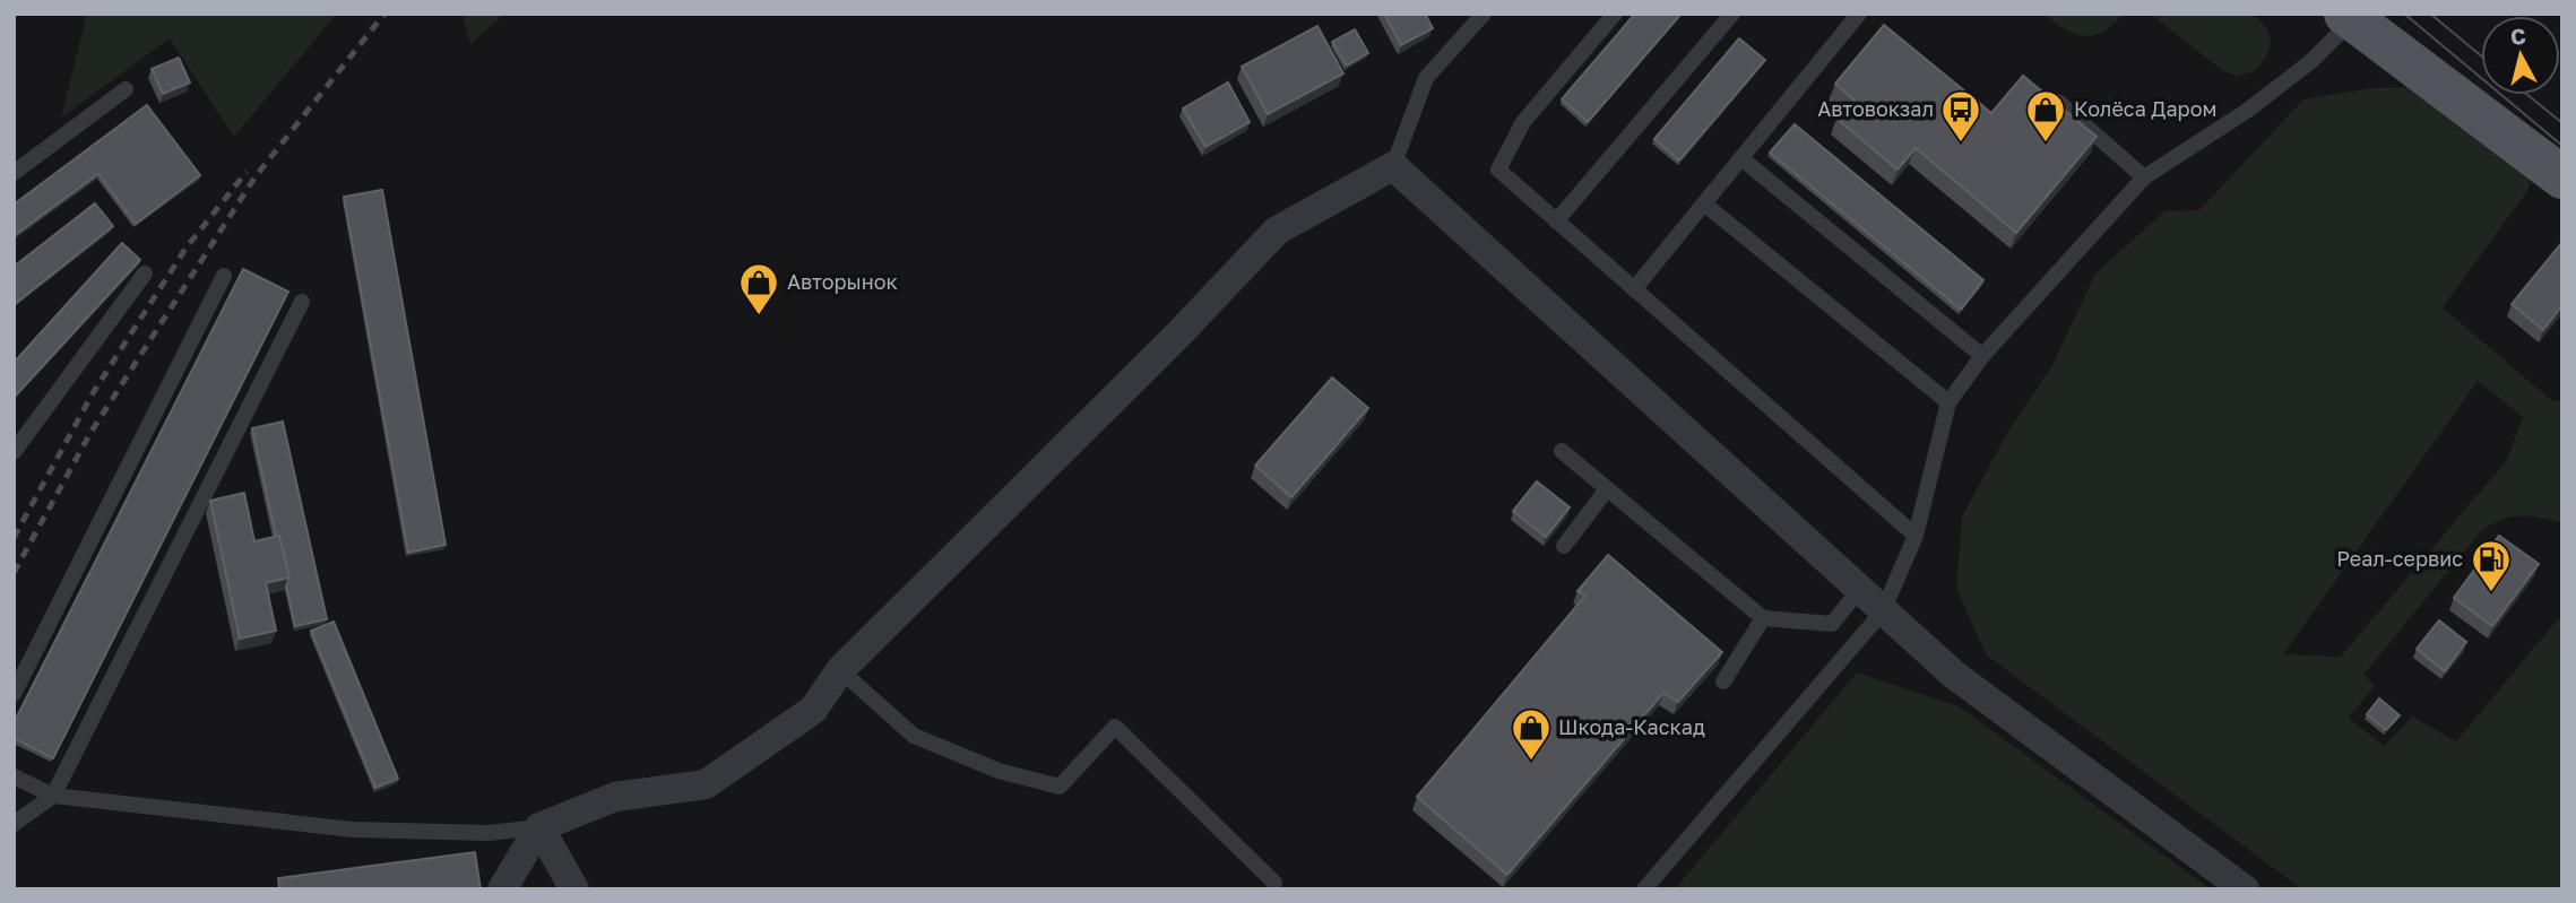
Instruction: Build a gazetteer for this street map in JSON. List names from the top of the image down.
{
  "places": {
    "bus stop": ["Автовокзал"],
    "shop": ["Колёса Даром", "Авторынок", "Шкода-Каскад"],
    "fuel station": ["Реал-сервис"]
  },
  "north": "top"
}
